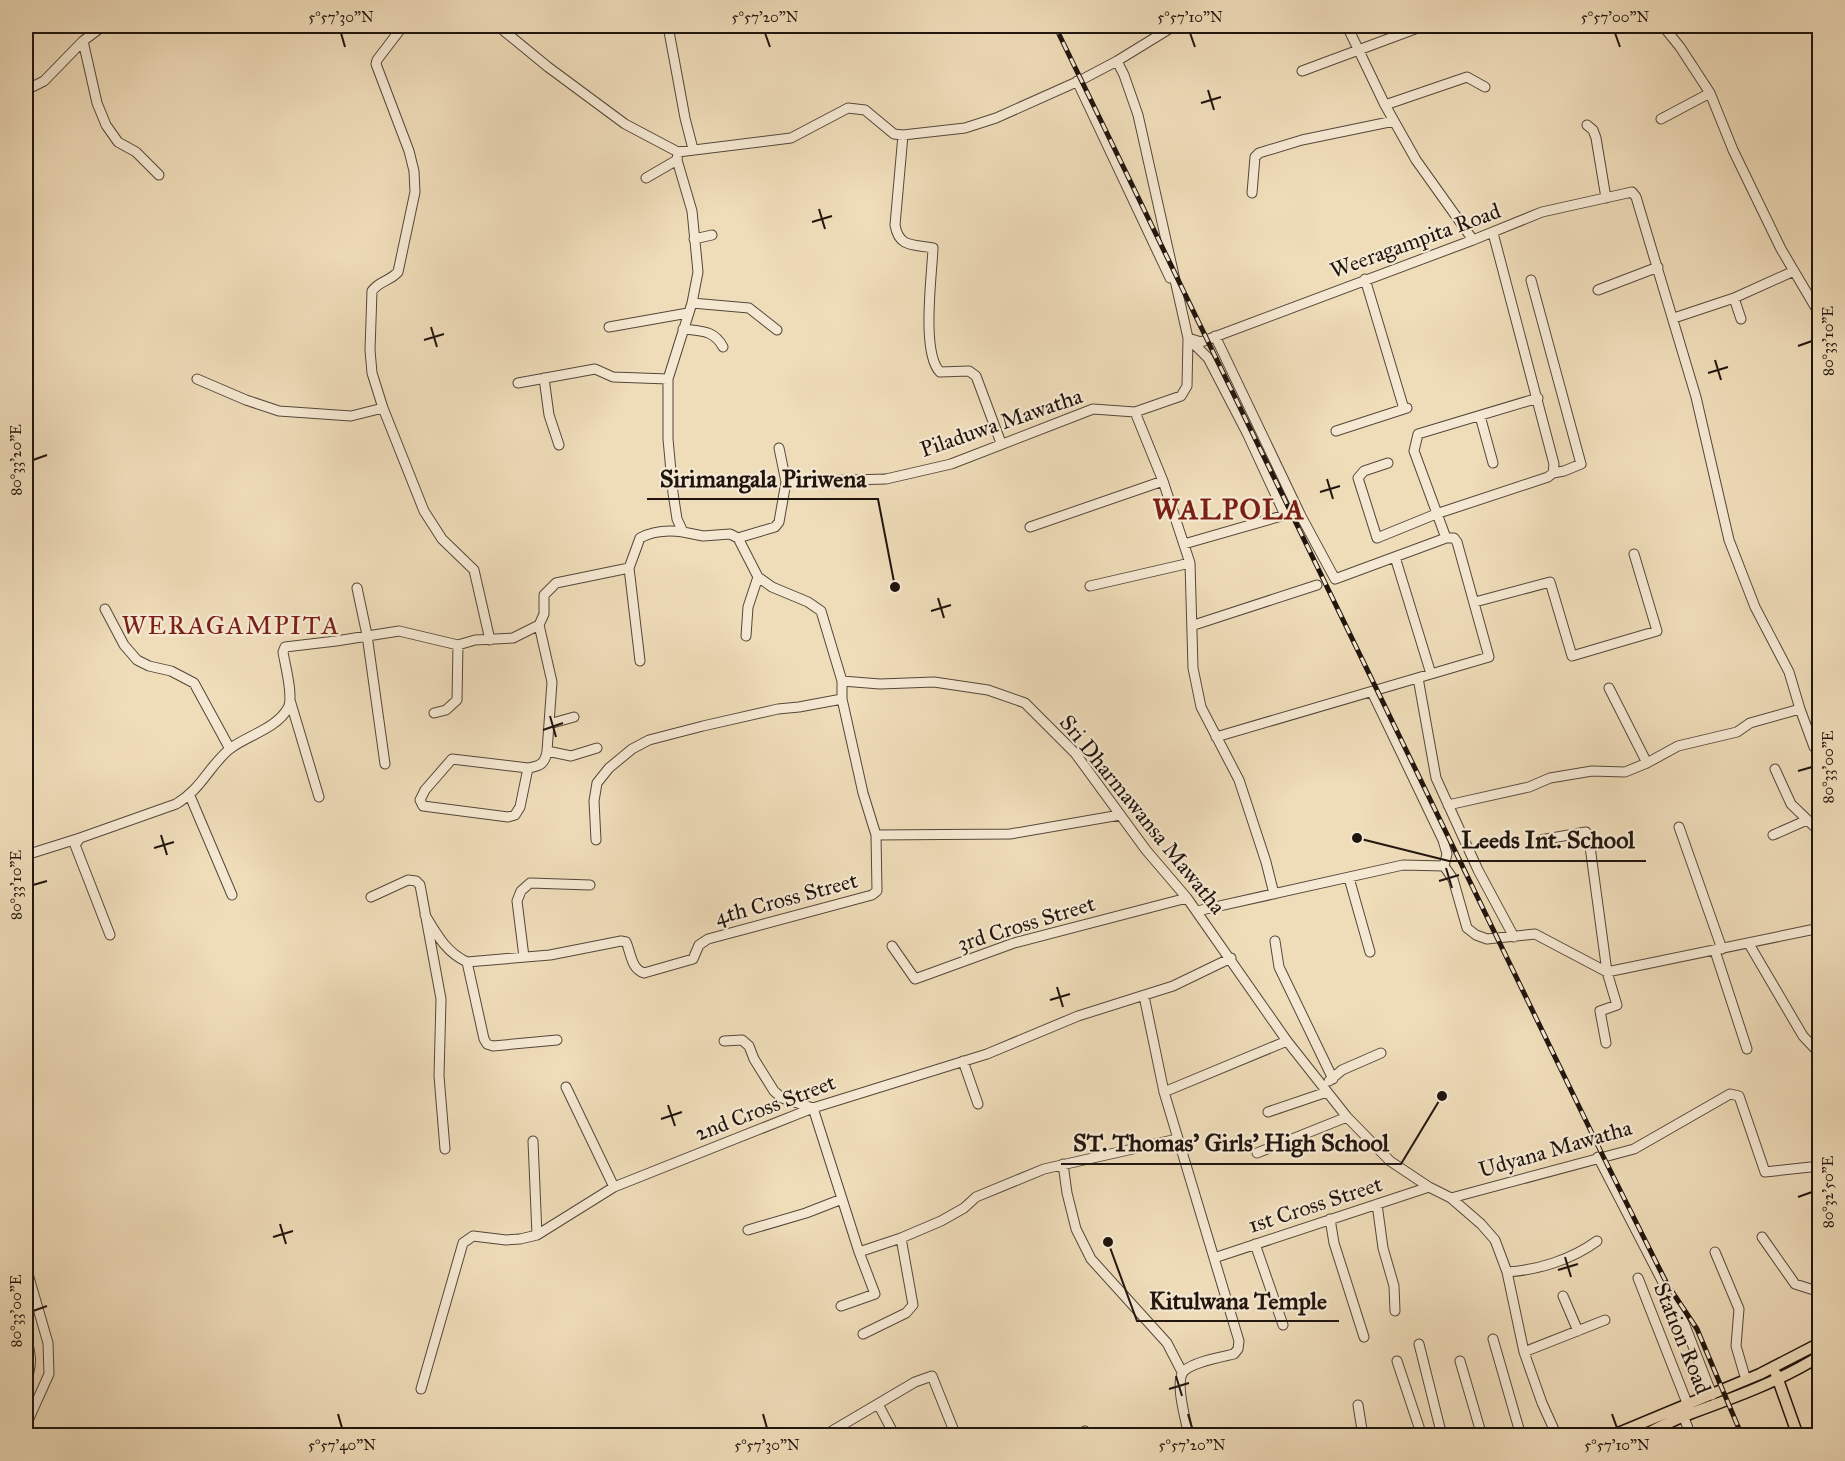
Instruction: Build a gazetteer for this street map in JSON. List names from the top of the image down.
{
  "streets": {
    "street": [
      "Weeragampita Road",
      "Piladuwa Mawatha",
      "Sri Dharmawansa Mawatha",
      "4th Cross Street",
      "3rd Cross Street",
      "2nd Cross Street",
      "Udyana Mawatha",
      "1st Cross Street",
      "Station Road"
    ]
  },
  "crossings": [
    ["Weeragampita Road", "Piladuwa Mawatha"],
    ["Sri Dharmawansa Mawatha", "3rd Cross Street"],
    ["Sri Dharmawansa Mawatha", "2nd Cross Street"],
    ["Sri Dharmawansa Mawatha", "Udyana Mawatha"],
    ["Sri Dharmawansa Mawatha", "1st Cross Street"]
  ],
  "districts": ["WALPOLA", "WERAGAMPITA"],
  "places": [
    "Sirimangala Piriwena",
    "Leeds Int. School",
    "ST. Thomas' Girls' High School",
    "Kitulwana Temple"
  ],
  "coordinates": [
    "5°57'30\"N",
    "5°57'20\"N",
    "5°57'10\"N",
    "5°57'00\"N",
    "80°33'10\"E",
    "80°33'20\"E",
    "80°33'00\"E",
    "80°32'50\"E",
    "5°57'40\"N"
  ]
}
